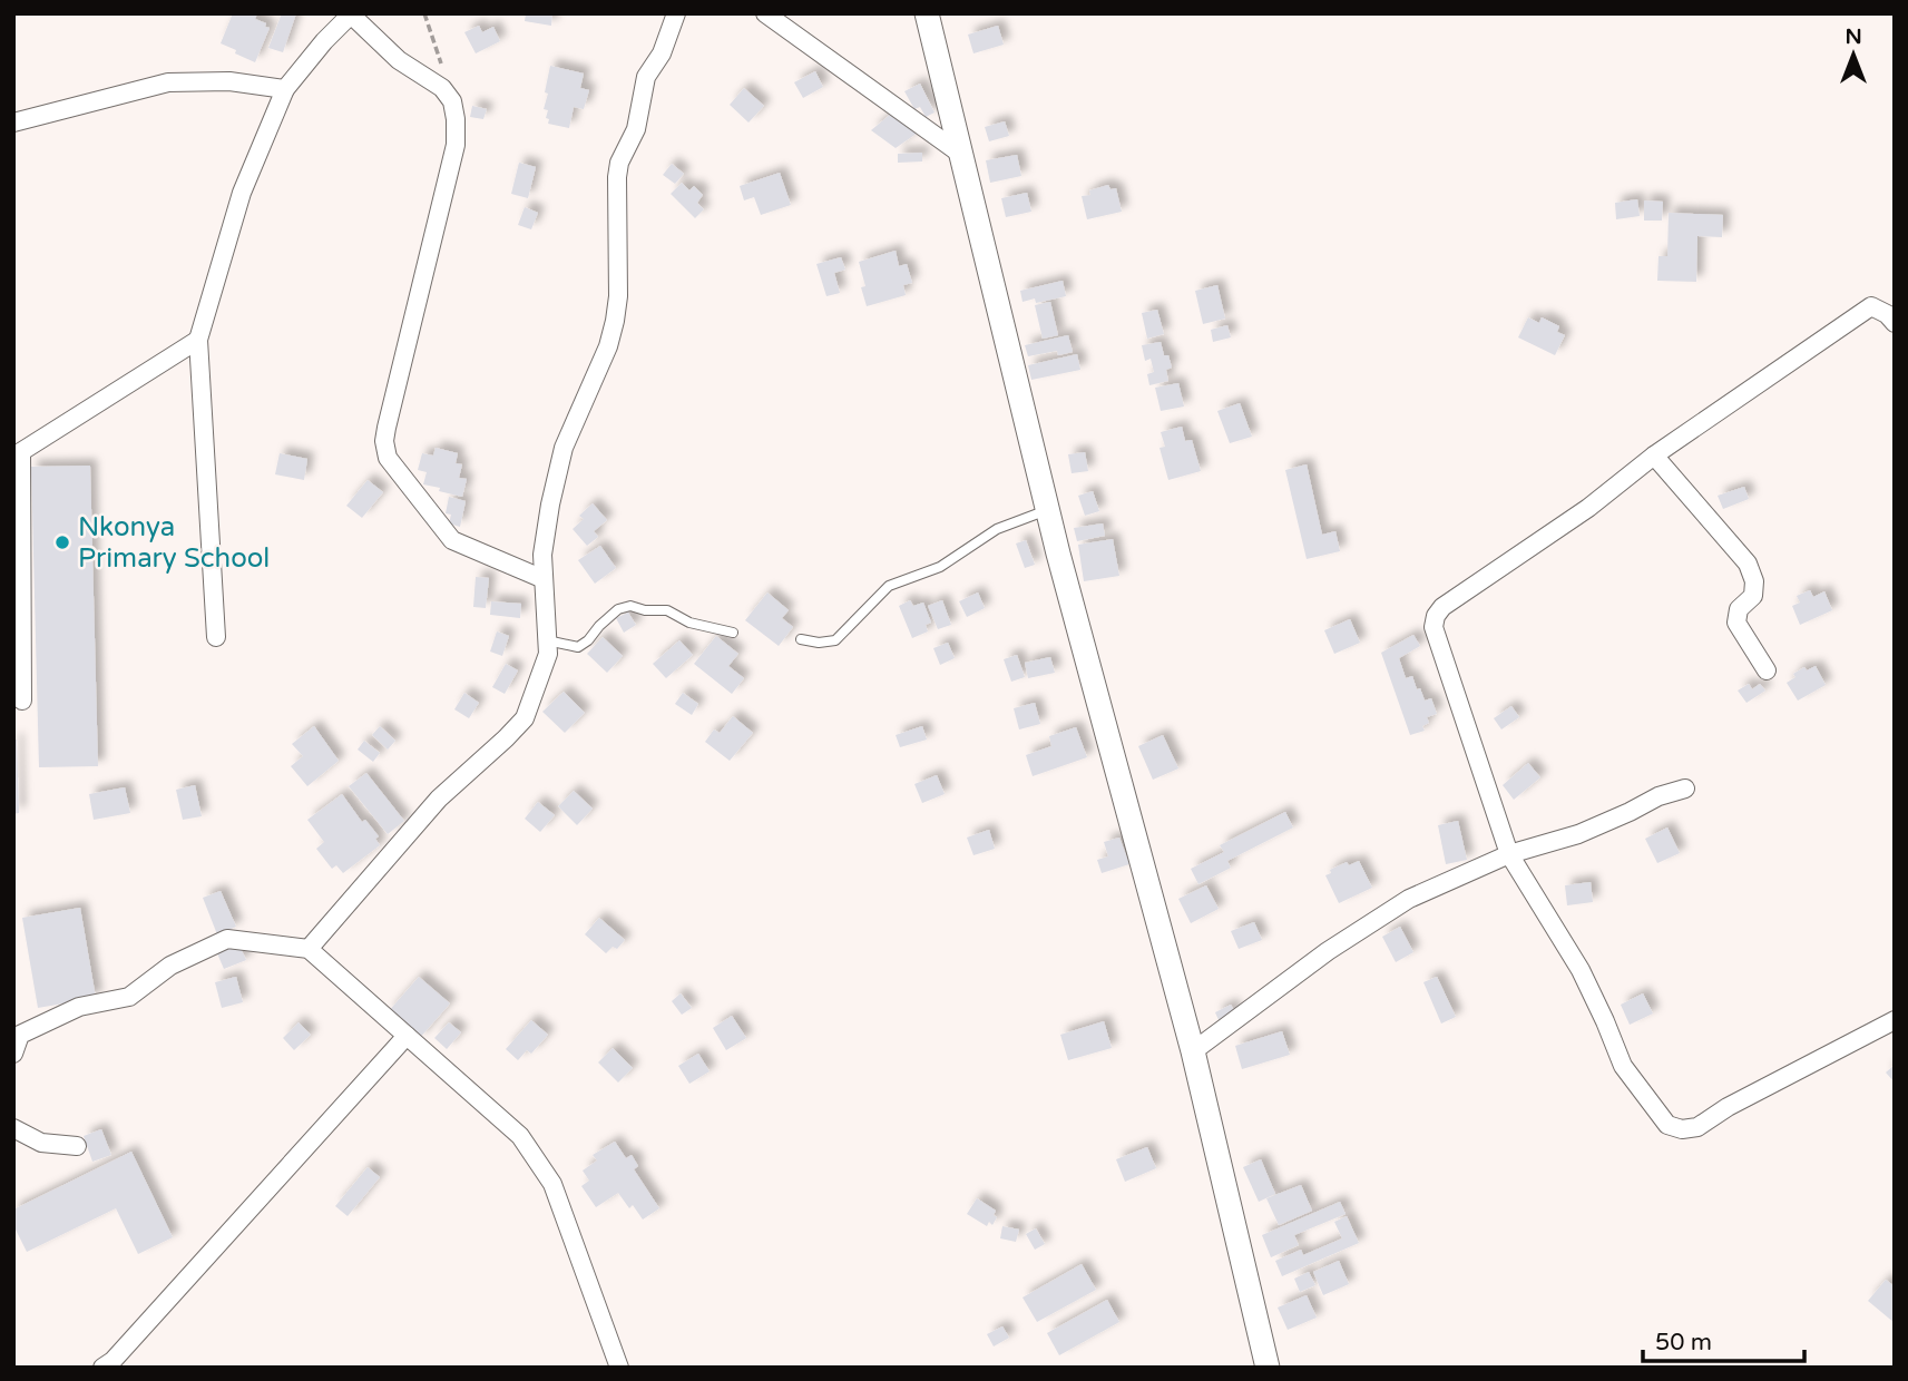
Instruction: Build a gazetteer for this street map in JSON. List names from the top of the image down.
{
  "places": ["Nkonya Primary School"],
  "scale_bar": "50 m",
  "north": "top"
}
